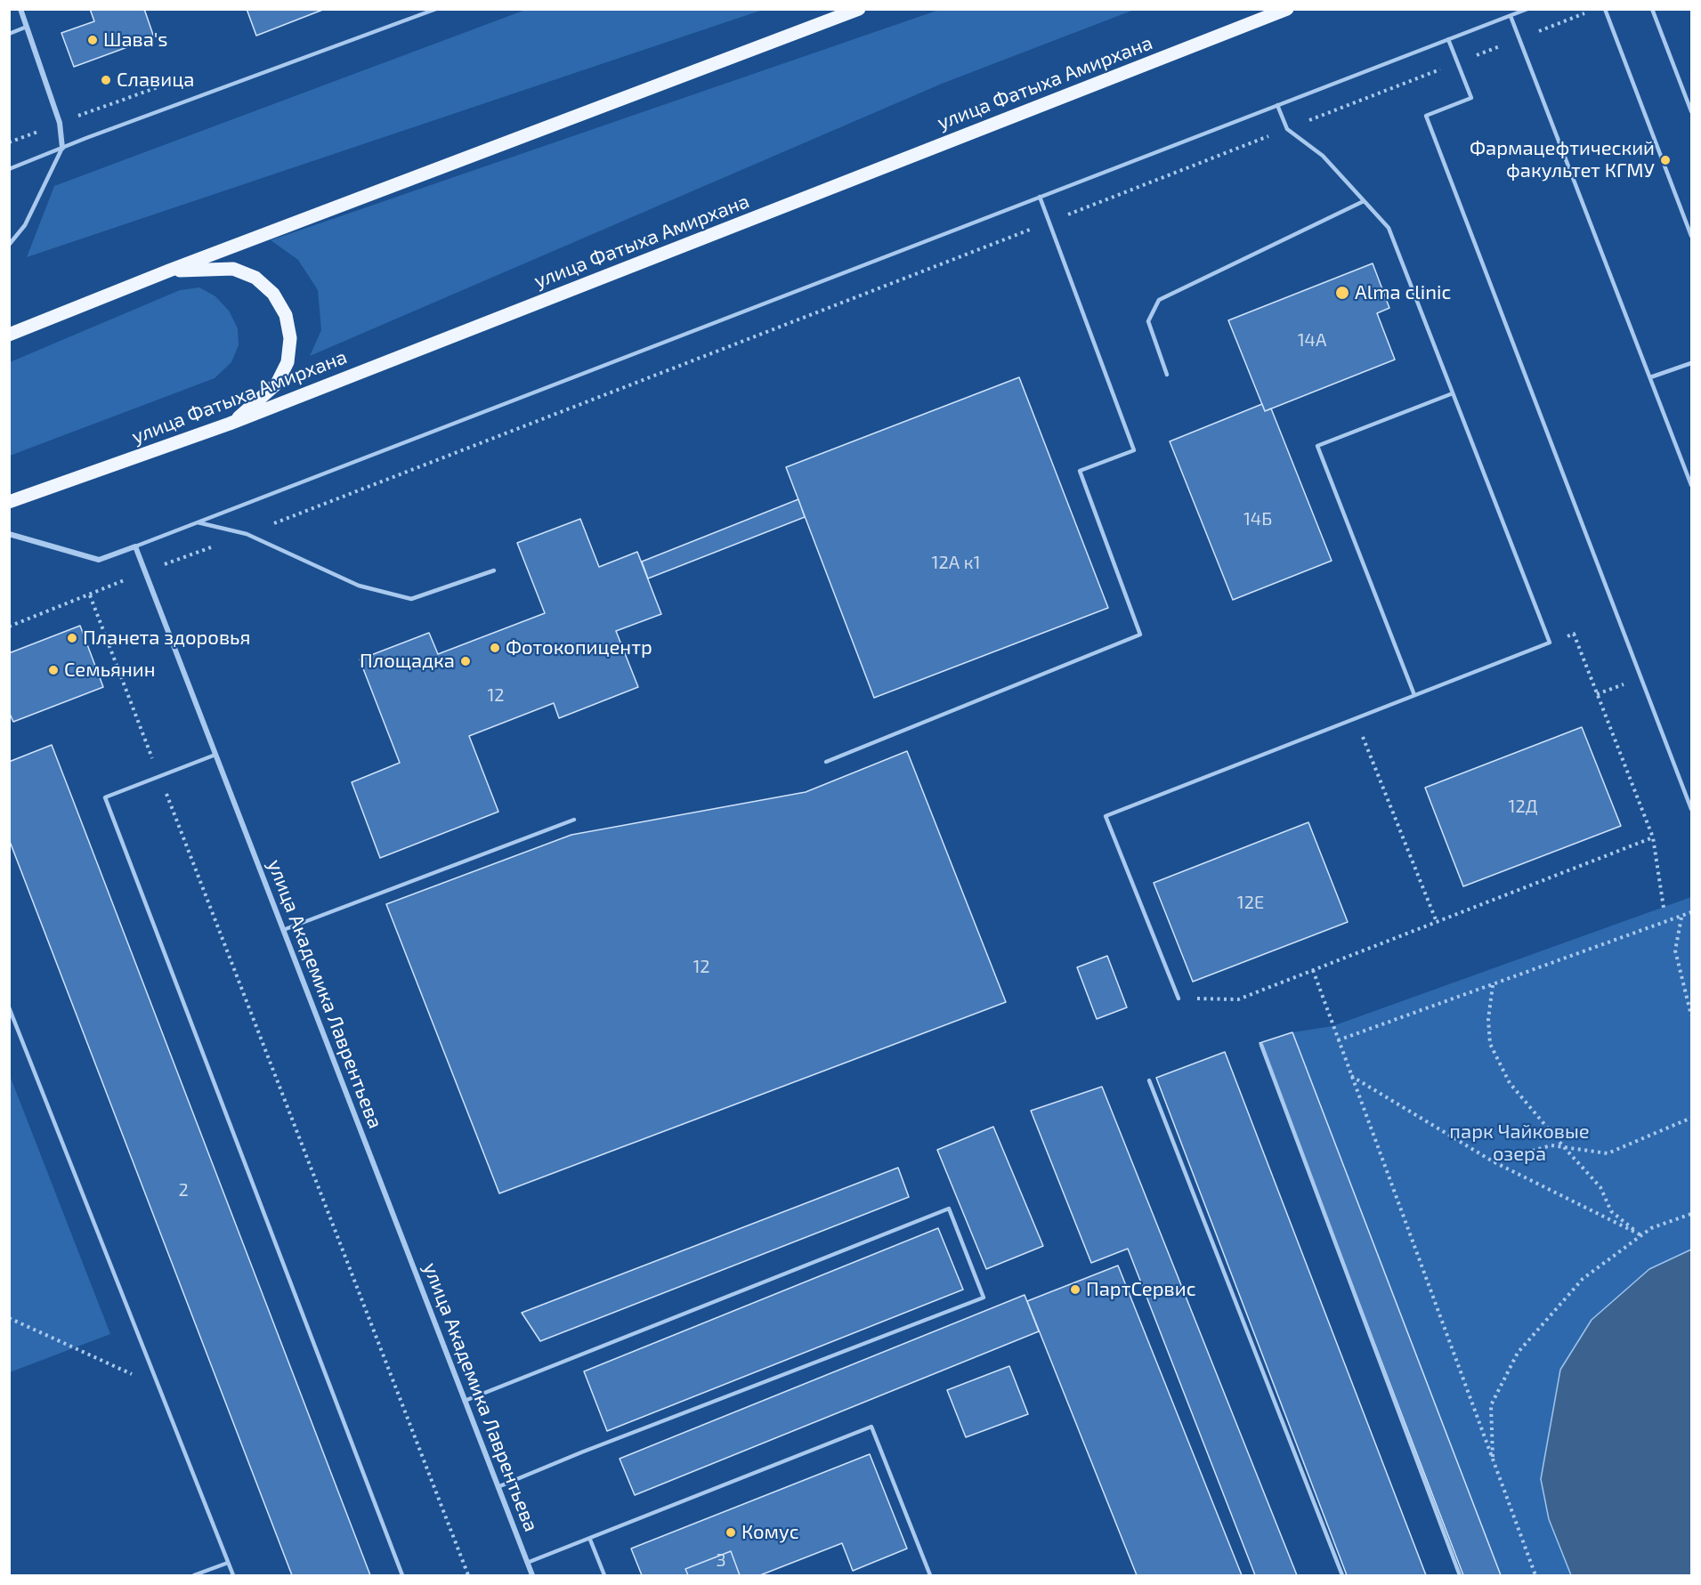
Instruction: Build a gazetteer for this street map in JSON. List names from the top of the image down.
{
  "streets": {
    "main road": ["улица Фатыха Амирхана"],
    "street": ["улица Академика Лаврентьева"]
  },
  "parks": ["парк Чайковые озера"],
  "places": [
    "Шава's",
    "Славица",
    "Фармацефтический факультет КГМУ",
    "Alma clinic",
    "Планета здоровья",
    "Фотокопицентр",
    "Площадка",
    "Семьянин",
    "ПартСервис",
    "Комус"
  ],
  "house_numbers": [
    "14А",
    "14Б",
    "12А к1",
    "12",
    "12Д",
    "12Е",
    "12",
    "2",
    "3"
  ]
}
